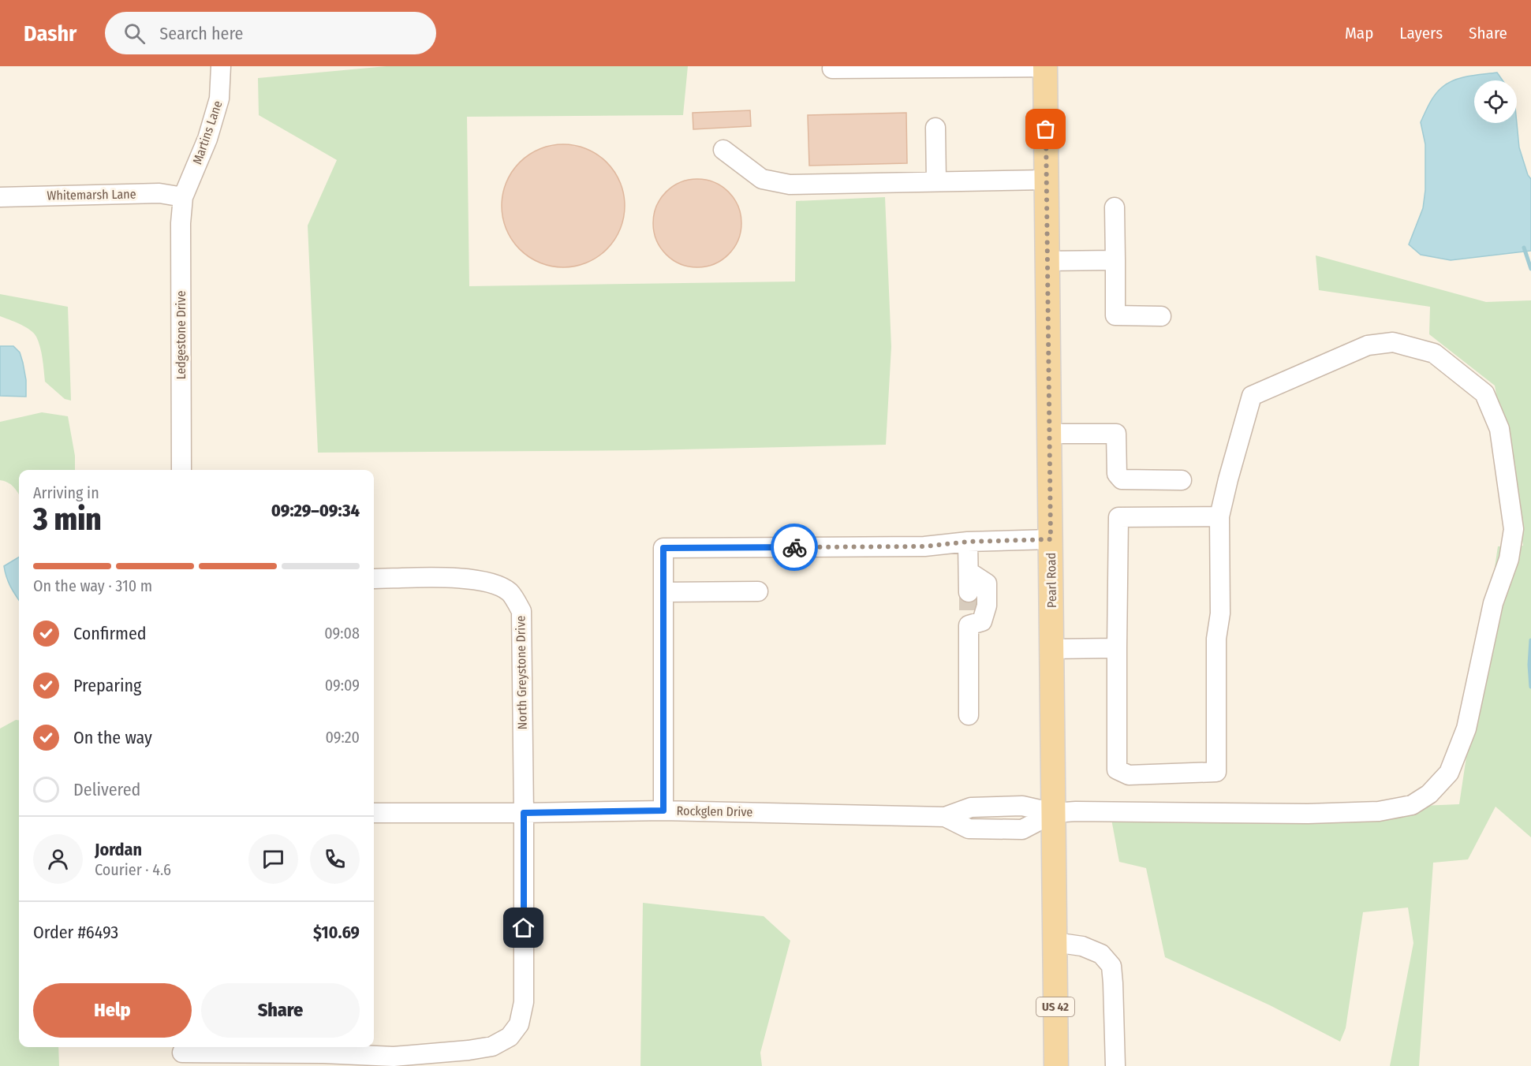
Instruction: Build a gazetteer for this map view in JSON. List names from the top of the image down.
{
  "streets": {
    "main road": ["Pearl Road", "US 42"],
    "street": [
      "Martins Lane",
      "Whitemarsh Lane",
      "Ledgestone Drive",
      "North Greystone Drive",
      "Rockglen Drive"
    ]
  },
  "crossings": [
    ["Martins Lane", "Whitemarsh Lane"],
    ["Martins Lane", "Ledgestone Drive"],
    ["Whitemarsh Lane", "Ledgestone Drive"],
    ["Pearl Road", "Rockglen Drive"],
    ["North Greystone Drive", "Rockglen Drive"]
  ],
  "page": {
    "header": "Dashr",
    "search": "Search here",
    "nav": ["Map", "Layers", "Share"],
    "heading": ["3 min", "Arriving in", "09:29–09:34"],
    "panel": [
      "Jordan",
      "Courier · 4.6",
      "Order #6493",
      "$10.69"
    ],
    "bar": "On the way · 310 m",
    "list": [
      ["Confirmed", "09:08"],
      ["Preparing", "09:09"],
      ["On the way", "09:20"],
      "Delivered"
    ],
    "buttons": ["Help", "Share"]
  }
}
